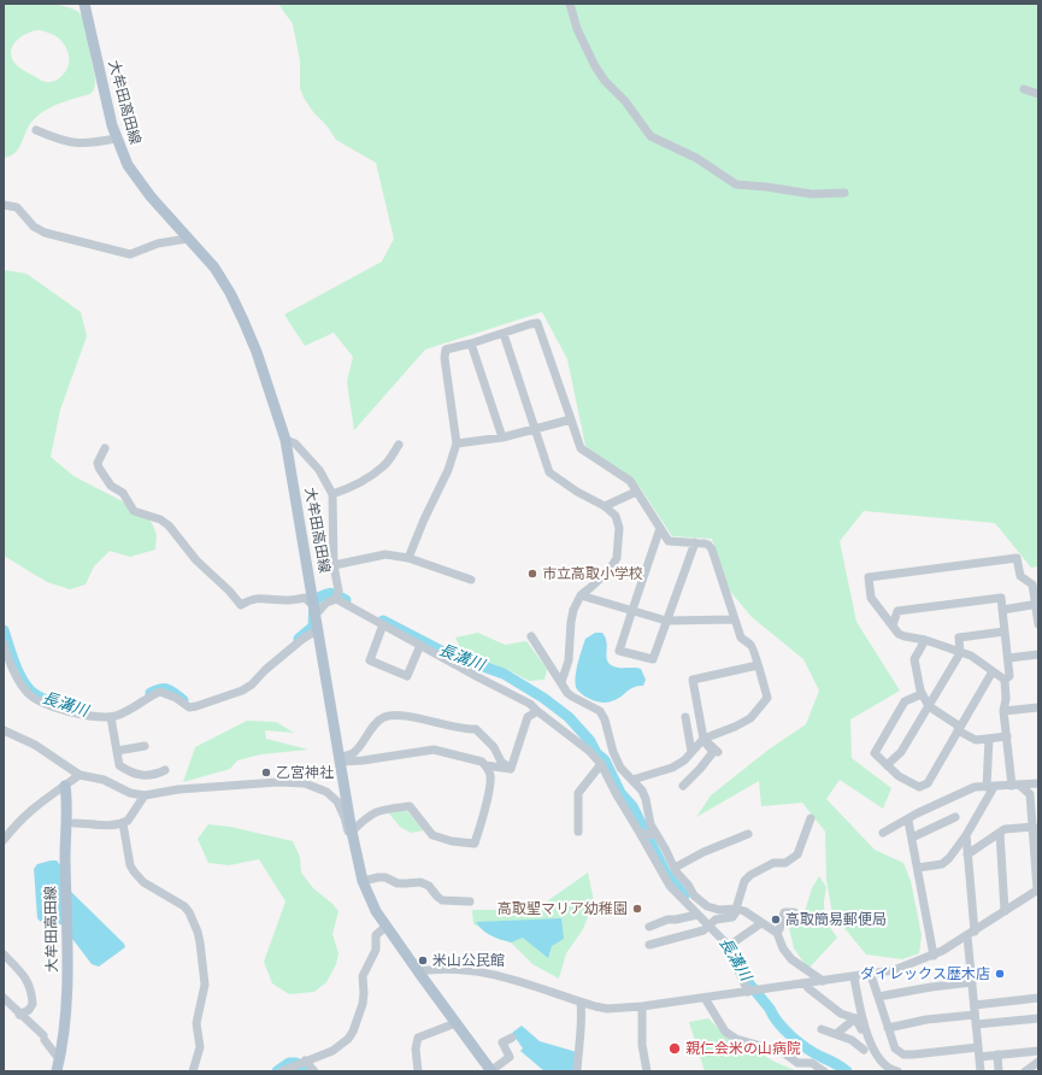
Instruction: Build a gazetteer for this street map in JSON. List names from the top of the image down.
{
  "streets": {
    "main road": ["大牟田高田線"]
  },
  "water": ["長溝川"],
  "places": [
    "市立高取小学校",
    "乙宮神社",
    "高取聖マリア幼稚園",
    "高取簡易郵便局",
    "米山公民館",
    "ダイレックス歴木店",
    "親仁会米の山病院"
  ]
}
